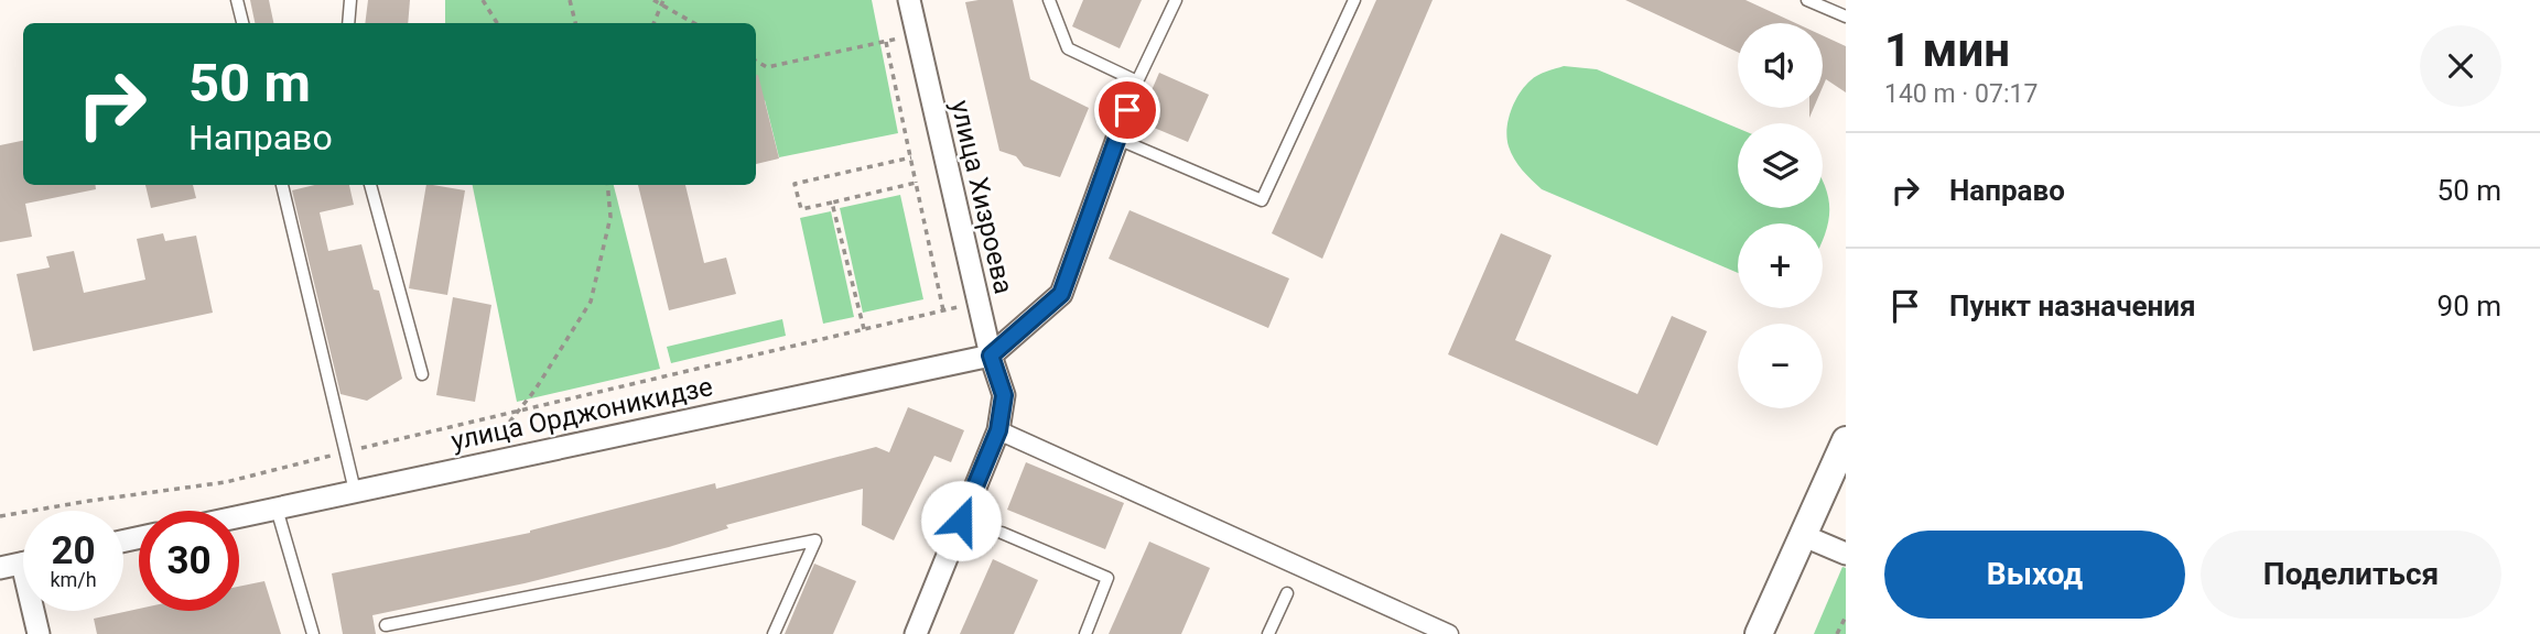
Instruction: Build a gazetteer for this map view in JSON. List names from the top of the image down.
{
  "streets": {
    "street": ["улица Хизроева", "улица Орджоникидзе"]
  },
  "crossings": [
    ["улица Хизроева", "улица Орджоникидзе"]
  ],
  "page": {
    "heading": ["1 мин", "140 m · 07:17"],
    "map_buttons": ["+", "−"],
    "turn": ["50 m", "Направо"],
    "list": [
      {
        "name": "Направо",
        "value": "50 m"
      },
      {
        "name": "Пункт назначения",
        "value": "90 m"
      }
    ],
    "speed": "20 km/h",
    "limit": "30",
    "buttons": ["Выход", "Поделиться"]
  }
}
